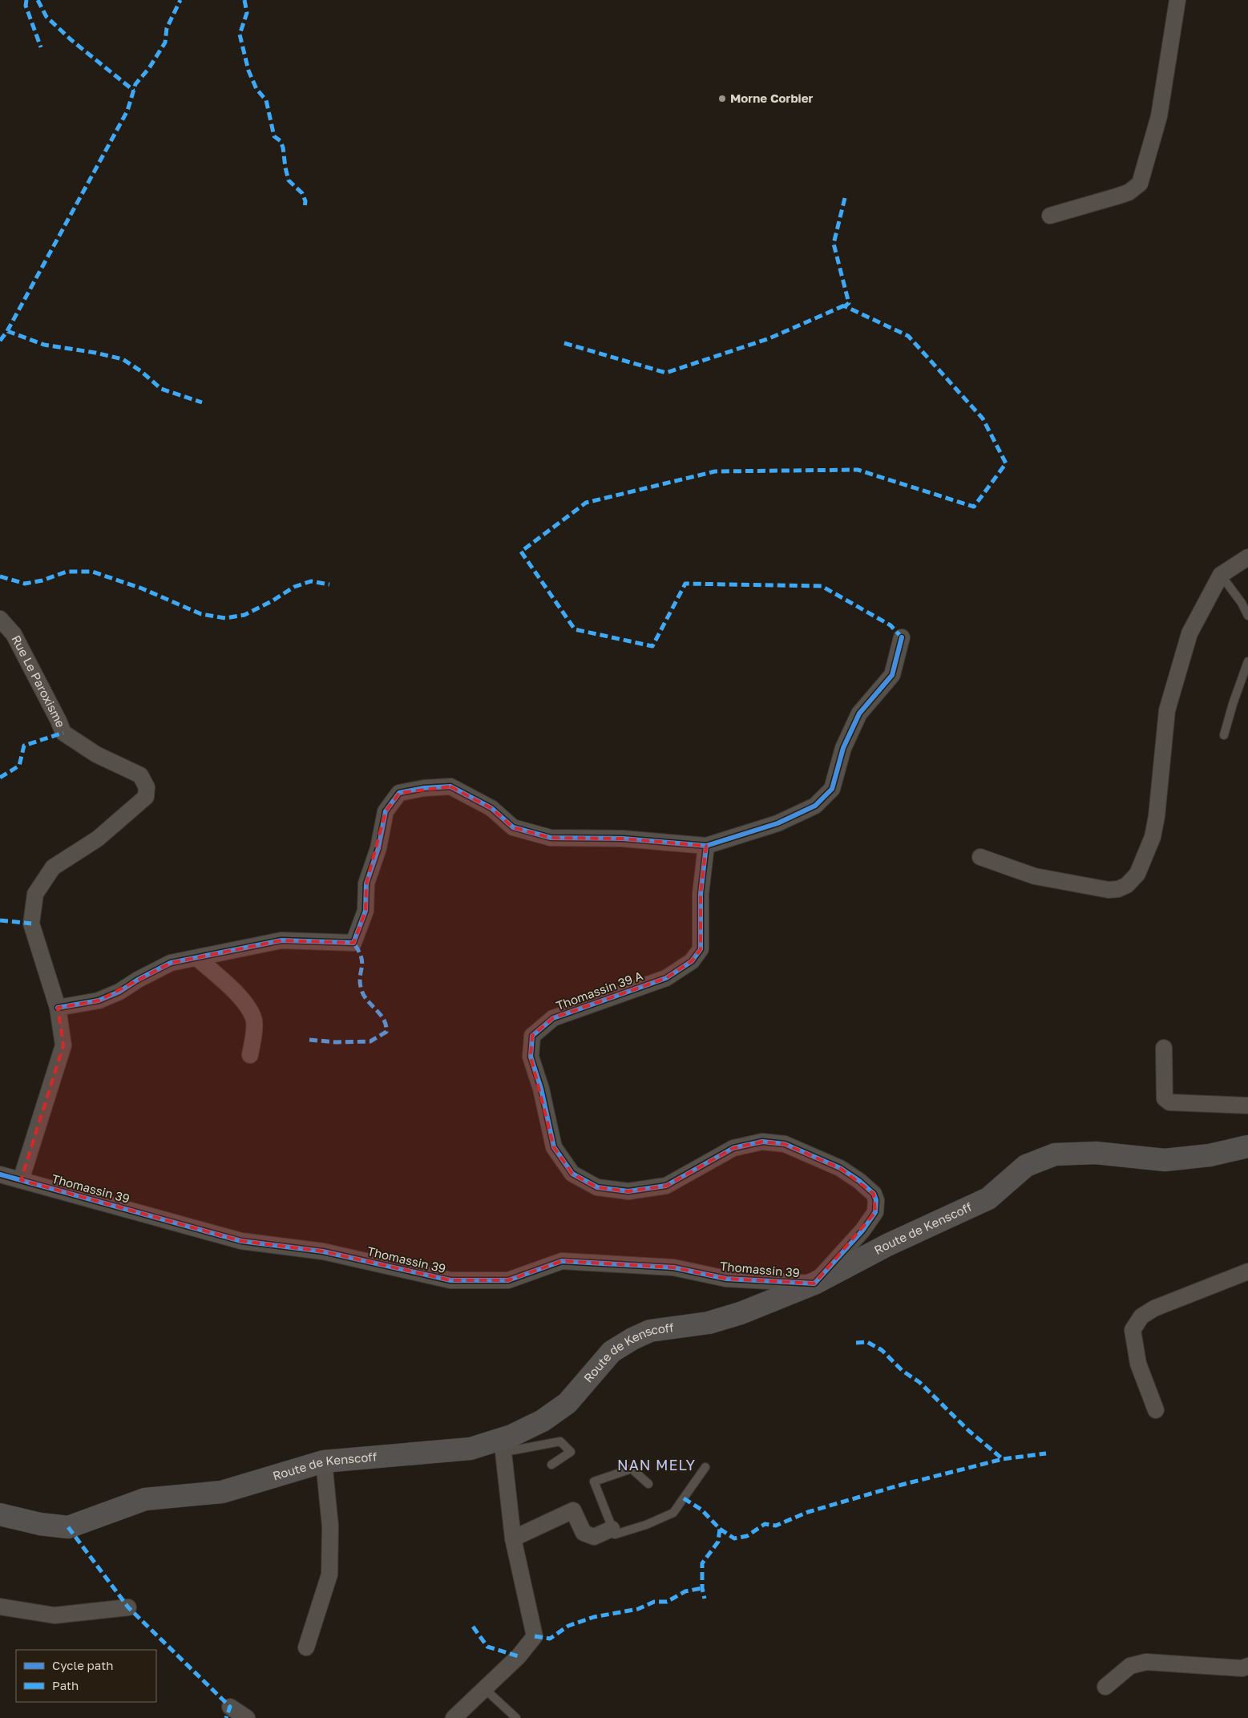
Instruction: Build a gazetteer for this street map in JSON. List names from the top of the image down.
{
  "streets": {
    "main road": ["Route de Kenscoff"],
    "street": ["Rue Le Paroxisme", "Thomassin 39 A", "Thomassin 39"]
  },
  "crossings": [
    ["Rue Le Paroxisme", "Thomassin 39"],
    ["Thomassin 39 A", "Thomassin 39"],
    ["Thomassin 39 A", "Route de Kenscoff"],
    ["Thomassin 39", "Route de Kenscoff"]
  ],
  "districts": ["NAN MELY"],
  "places": ["Morne Corbier"],
  "legend": ["Cycle path", "Path"]
}
